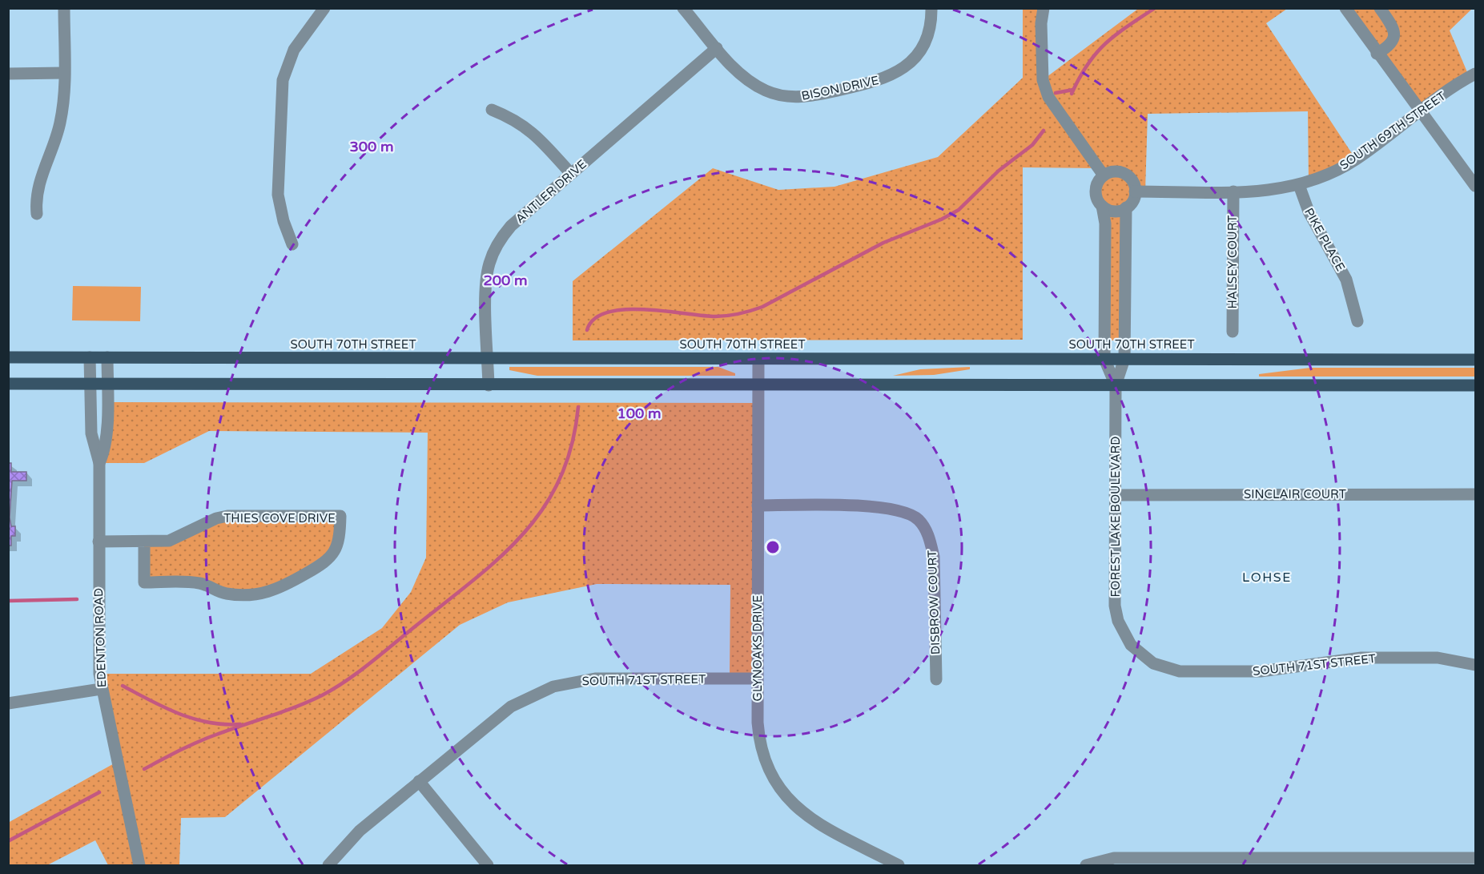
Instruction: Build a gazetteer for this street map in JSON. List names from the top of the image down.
{
  "streets": {
    "main road": ["SOUTH 70TH STREET"],
    "street": [
      "BISON DRIVE",
      "SOUTH 69TH STREET",
      "ANTLER DRIVE",
      "PIKE PLACE",
      "HALSEY COURT",
      "SINCLAIR COURT",
      "FOREST LAKE BOULEVARD",
      "THIES COVE DRIVE",
      "DISBROW COURT",
      "EDENTON ROAD",
      "GLYNOAKS DRIVE",
      "SOUTH 71ST STREET"
    ]
  },
  "crossings": [
    ["BISON DRIVE", "ANTLER DRIVE"],
    ["SOUTH 69TH STREET", "PIKE PLACE"],
    ["SOUTH 69TH STREET", "HALSEY COURT"],
    ["SOUTH 69TH STREET", "FOREST LAKE BOULEVARD"],
    ["ANTLER DRIVE", "SOUTH 70TH STREET"],
    ["SOUTH 70TH STREET", "FOREST LAKE BOULEVARD"],
    ["SOUTH 70TH STREET", "EDENTON ROAD"],
    ["SOUTH 70TH STREET", "GLYNOAKS DRIVE"],
    ["SINCLAIR COURT", "FOREST LAKE BOULEVARD"],
    ["FOREST LAKE BOULEVARD", "SOUTH 71ST STREET"],
    ["THIES COVE DRIVE", "EDENTON ROAD"],
    ["DISBROW COURT", "GLYNOAKS DRIVE"],
    ["GLYNOAKS DRIVE", "SOUTH 71ST STREET"]
  ],
  "districts": ["LOHSE"],
  "rings": ["300 m", "200 m", "100 m"]
}
